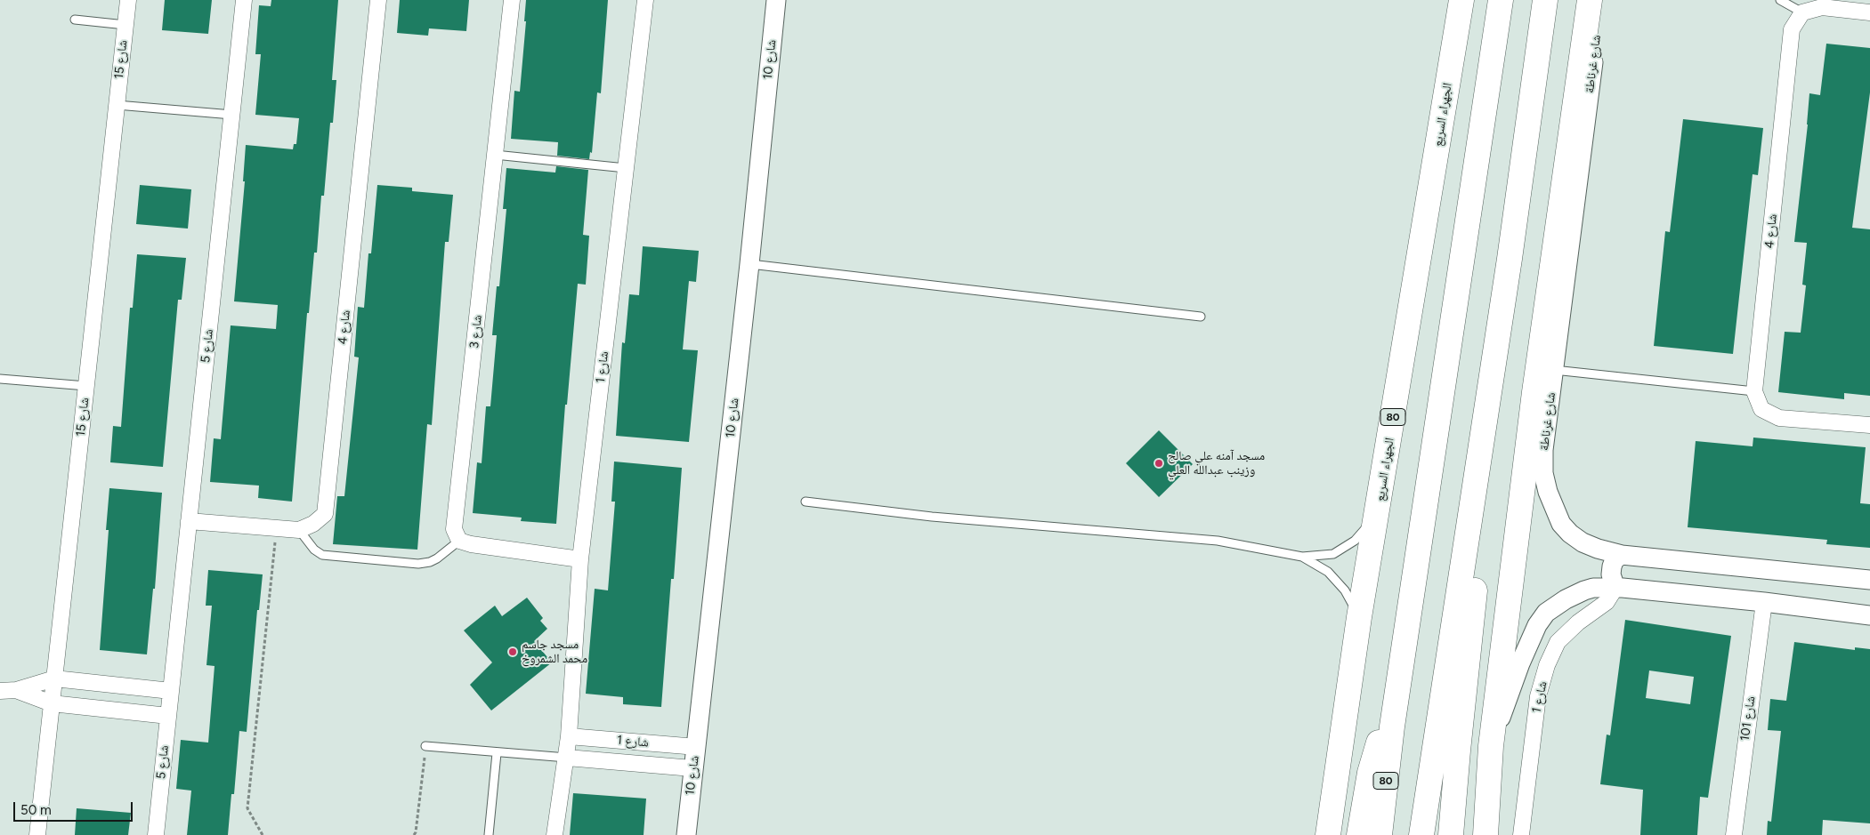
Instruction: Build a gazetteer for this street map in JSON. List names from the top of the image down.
{
  "streets": {
    "main road": ["الجهراء السريع", "80"],
    "street": [
      "شارع 15",
      "شارع 10",
      "شارع غرناطة",
      "شارع 4",
      "شارع 3",
      "شارع 5",
      "شارع 1",
      "شارع 101"
    ]
  },
  "crossings": [
    ["شارع 10", "شارع 1"]
  ],
  "places": ["مسجد آمنه علي صالح وزينب عبدالله العلي", "مسجد جاسم محمد الشمروخ"],
  "scale_bar": "50 m"
}
